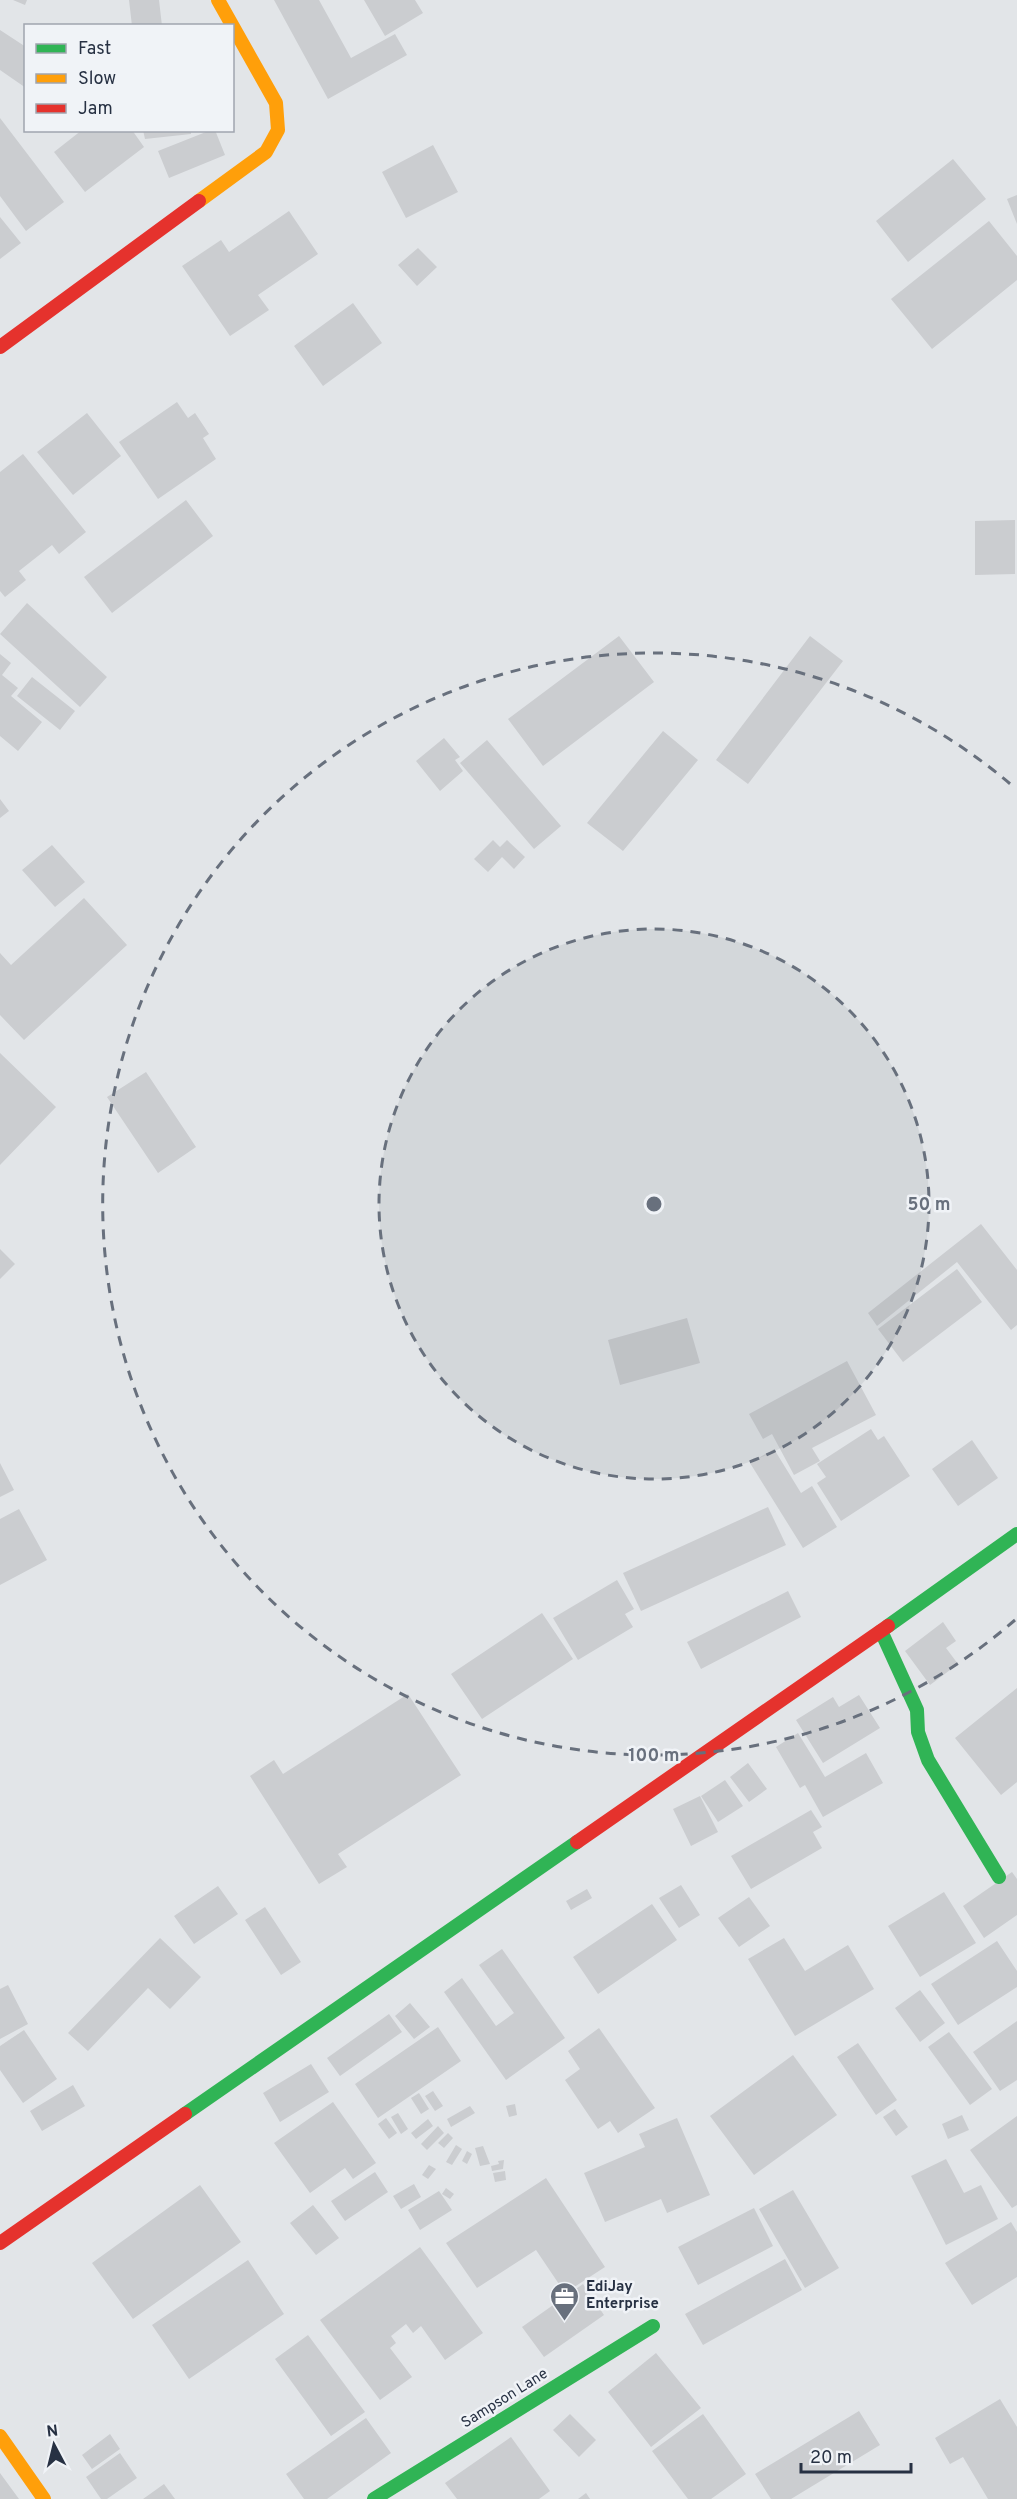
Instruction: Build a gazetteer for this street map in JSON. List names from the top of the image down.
{
  "streets": {
    "main road": ["Sampson Lane"]
  },
  "places": {
    "office": ["EdiJay Enterprise"]
  },
  "legend": ["Fast", "Slow", "Jam"],
  "scale_bar": "20 m",
  "north": "top",
  "rings": ["50 m", "100 m"]
}
